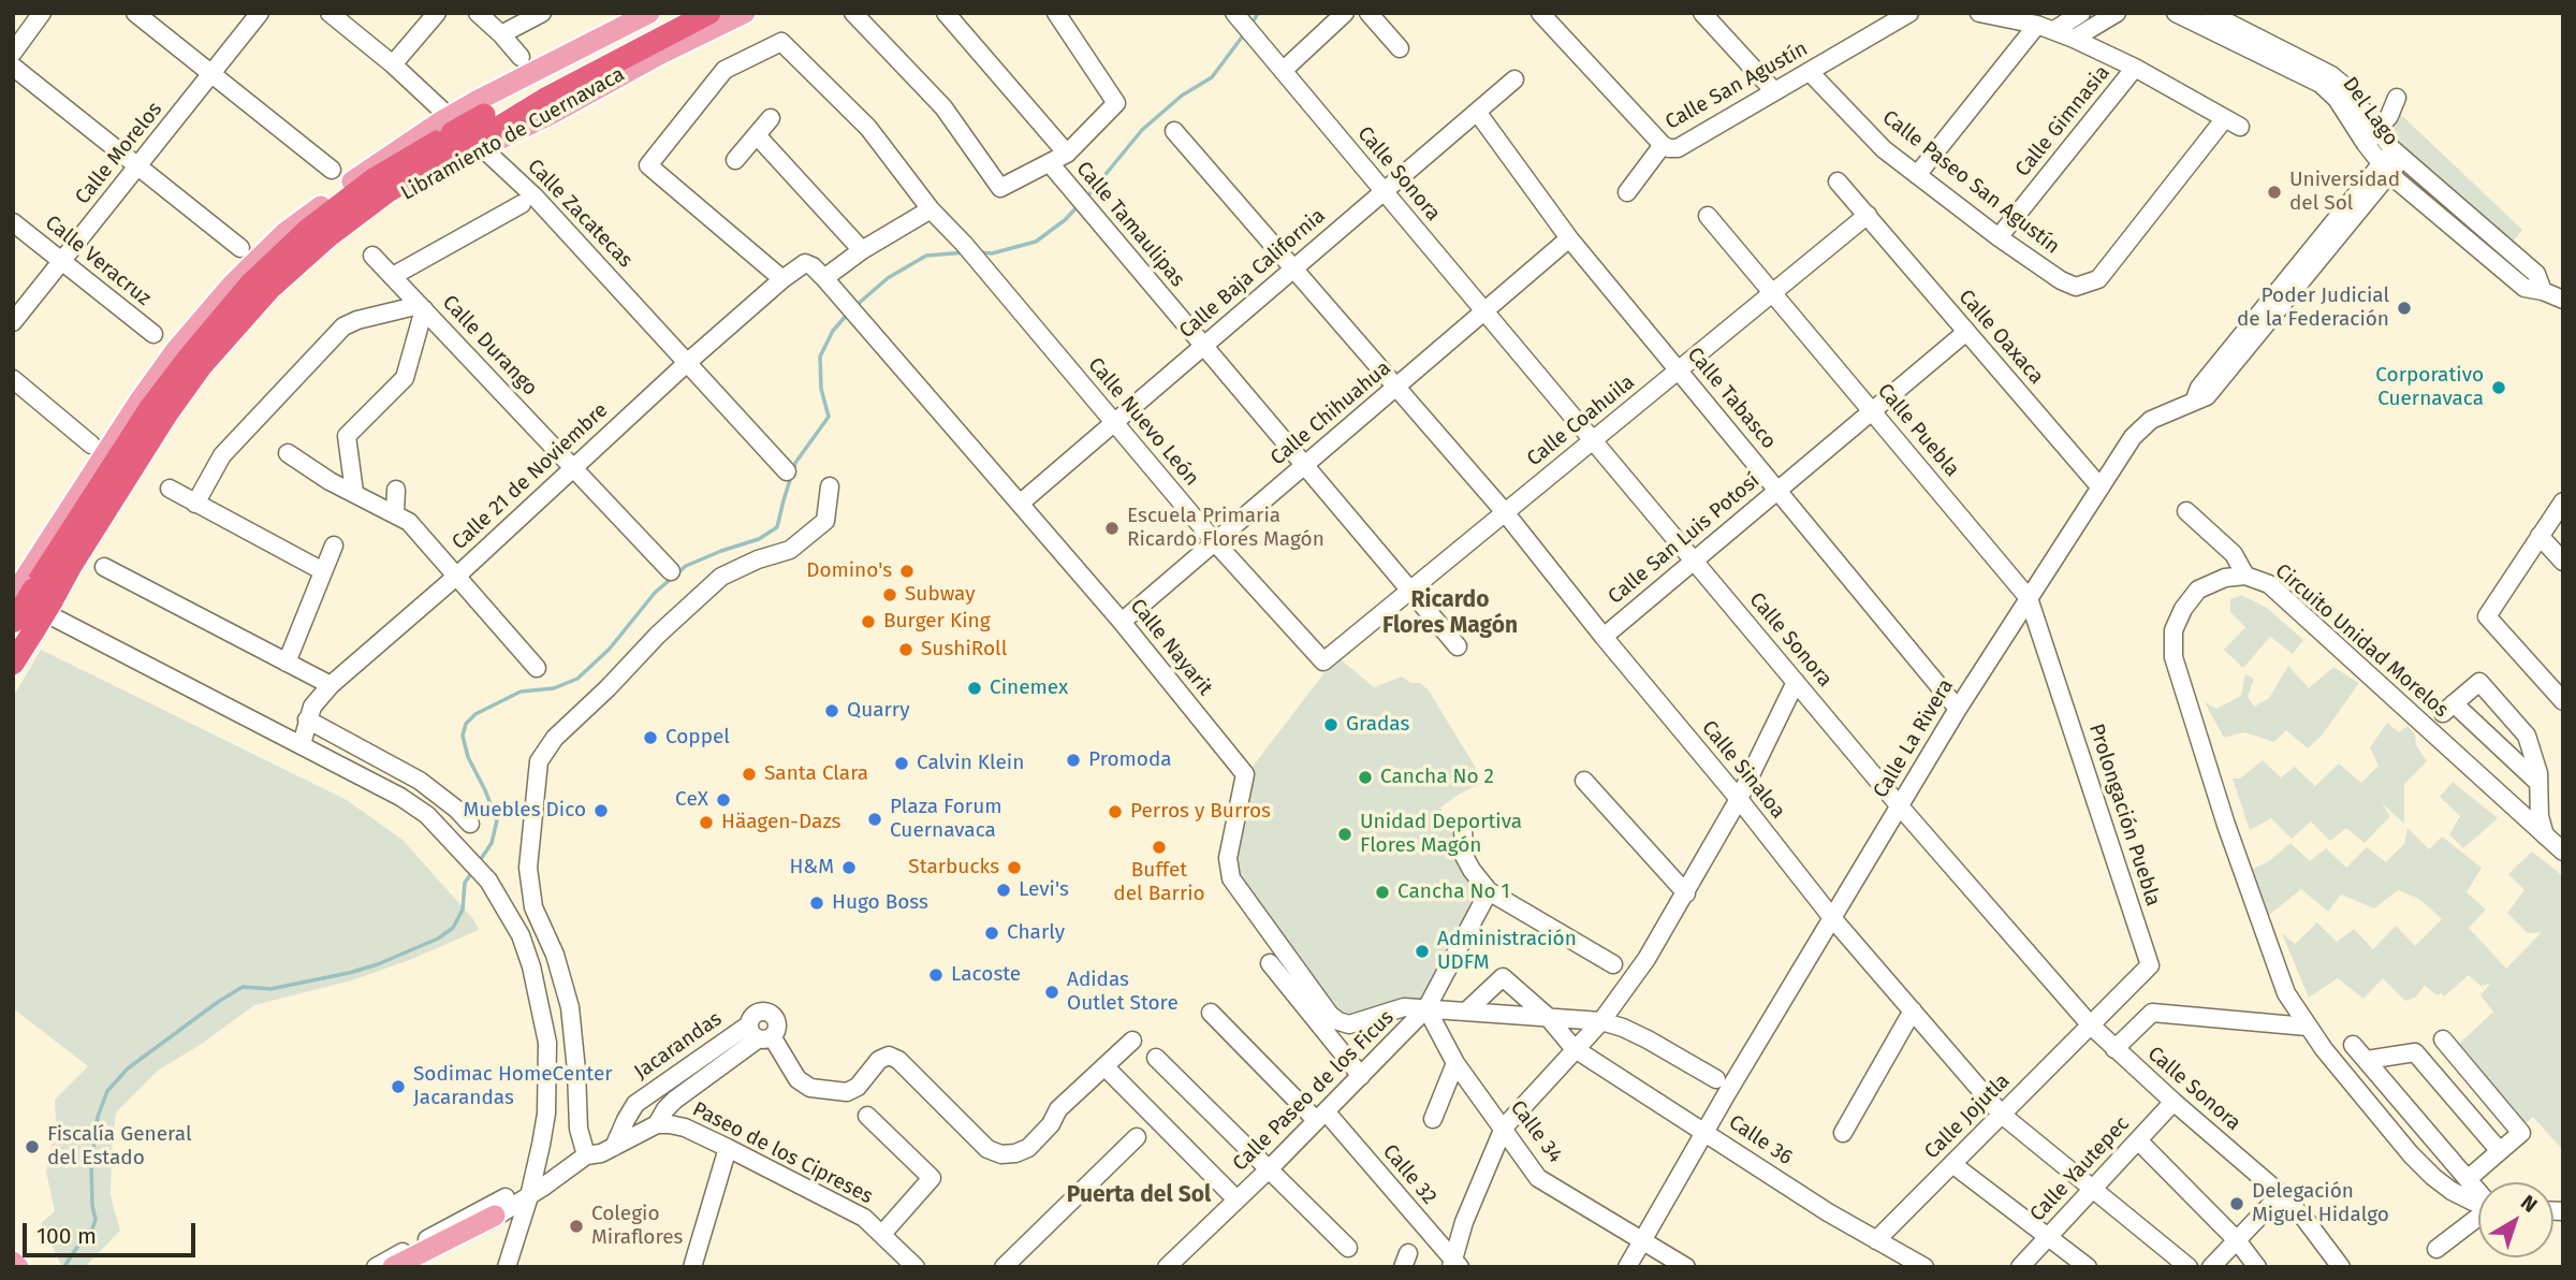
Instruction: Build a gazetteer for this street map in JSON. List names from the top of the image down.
{
  "streets": {
    "main road": ["Libramiento de Cuernavaca"],
    "street": [
      "Calle San Agustín",
      "Del Lago",
      "Calle Gimnasia",
      "Calle Morelos",
      "Calle Sonora",
      "Calle Paseo San Agustín",
      "Calle Zacatecas",
      "Calle Tamaulipas",
      "Calle Veracruz",
      "Calle Baja California",
      "Calle Oaxaca",
      "Calle Durango",
      "Calle Tabasco",
      "Calle Chihuahua",
      "Calle Coahuila",
      "Calle Nuevo León",
      "Calle Puebla",
      "Calle 21 de Noviembre",
      "Calle San Luis Potosí",
      "Circuito Unidad Morelos",
      "Calle Nayarit",
      "Calle La Rivera",
      "Calle Sinaloa",
      "Prolongación Puebla",
      "Jacarandas",
      "Calle Paseo de los Ficus",
      "Calle Jojutla",
      "Calle 34",
      "Calle 36",
      "Paseo de los Cipreses",
      "Calle Yautepec",
      "Calle 32"
    ]
  },
  "crossings": [
    ["Calle San Agustín", "Calle Paseo San Agustín"],
    ["Del Lago", "Calle La Rivera"],
    ["Calle Gimnasia", "Calle Paseo San Agustín"],
    ["Calle Morelos", "Calle Veracruz"],
    ["Calle Sonora", "Calle Baja California"],
    ["Calle Sonora", "Calle Chihuahua"],
    ["Calle Sonora", "Calle Coahuila"],
    ["Calle Sonora", "Calle San Luis Potosí"],
    ["Calle Sonora", "Calle La Rivera"],
    ["Calle Sonora", "Prolongación Puebla"],
    ["Calle Sonora", "Calle Jojutla"],
    ["Calle Sonora", "Calle Yautepec"],
    ["Calle Zacatecas", "Calle 21 de Noviembre"],
    ["Calle Tamaulipas", "Calle Baja California"],
    ["Calle Tamaulipas", "Calle Chihuahua"],
    ["Calle Tamaulipas", "Calle Coahuila"],
    ["Calle Baja California", "Calle Tabasco"],
    ["Calle Baja California", "Calle Nuevo León"],
    ["Calle Baja California", "Calle Nayarit"],
    ["Calle Baja California", "Calle Sinaloa"],
    ["Calle Oaxaca", "Calle Coahuila"],
    ["Calle Oaxaca", "Calle San Luis Potosí"],
    ["Calle Oaxaca", "Calle La Rivera"],
    ["Calle Durango", "Calle 21 de Noviembre"],
    ["Calle Tabasco", "Calle Chihuahua"],
    ["Calle Tabasco", "Calle Coahuila"],
    ["Calle Tabasco", "Calle San Luis Potosí"],
    ["Calle Tabasco", "Calle La Rivera"],
    ["Calle Chihuahua", "Calle Nuevo León"],
    ["Calle Chihuahua", "Calle Nayarit"],
    ["Calle Chihuahua", "Calle Sinaloa"],
    ["Calle Coahuila", "Calle Nuevo León"],
    ["Calle Coahuila", "Calle Puebla"],
    ["Calle Coahuila", "Calle Sinaloa"],
    ["Calle Nuevo León", "Calle 21 de Noviembre"],
    ["Calle Puebla", "Calle San Luis Potosí"],
    ["Calle Puebla", "Calle La Rivera"],
    ["Calle Puebla", "Prolongación Puebla"],
    ["Calle 21 de Noviembre", "Calle Nayarit"],
    ["Calle San Luis Potosí", "Calle Sinaloa"],
    ["Calle Nayarit", "Calle Paseo de los Ficus"],
    ["Calle Nayarit", "Calle 34"],
    ["Calle La Rivera", "Calle Sinaloa"],
    ["Calle La Rivera", "Prolongación Puebla"],
    ["Calle La Rivera", "Calle 34"],
    ["Calle La Rivera", "Calle 36"],
    ["Calle Sinaloa", "Calle Jojutla"],
    ["Calle Sinaloa", "Calle Yautepec"],
    ["Prolongación Puebla", "Calle Jojutla"],
    ["Jacarandas", "Paseo de los Cipreses"],
    ["Calle Paseo de los Ficus", "Calle 34"],
    ["Calle Paseo de los Ficus", "Calle 32"],
    ["Calle Jojutla", "Calle 36"]
  ],
  "districts": ["Ricardo Flores Magón", "Puerta del Sol"],
  "places": [
    "Universidad del Sol",
    "Poder Judicial de la Federación",
    "Corporativo Cuernavaca",
    "Escuela Primaria Ricardo Flores Magón",
    "Domino's",
    "Subway",
    "Burger King",
    "SushiRoll",
    "Cinemex",
    "Quarry",
    "Gradas",
    "Coppel",
    "Promoda",
    "Calvin Klein",
    "Santa Clara",
    "Cancha No 2",
    "CeX",
    "Muebles Dico",
    "Perros y Burros",
    "Plaza Forum Cuernavaca",
    "Häagen-Dazs",
    "Unidad Deportiva Flores Magón",
    "Buffet del Barrio",
    "H&M",
    "Starbucks",
    "Levi's",
    "Cancha No 1",
    "Hugo Boss",
    "Charly",
    "Administración UDFM",
    "Lacoste",
    "Adidas Outlet Store",
    "Sodimac HomeCenter Jacarandas",
    "Fiscalía General del Estado",
    "Delegación Miguel Hidalgo",
    "Colegio Miraflores"
  ],
  "scale_bar": "100 m",
  "north": "top right"
}
